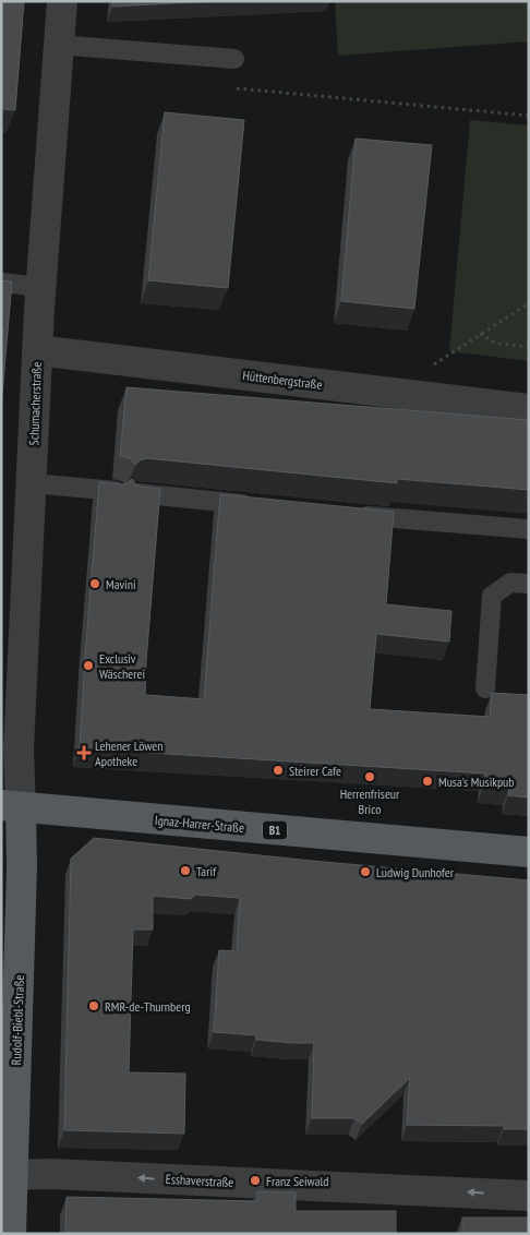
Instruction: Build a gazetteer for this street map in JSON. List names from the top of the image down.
{
  "streets": {
    "main road": ["Ignaz-Harrer-Straße", "B1", "Rudolf-Biebl-Straße"],
    "street": ["Hüttenbergstraße", "Schumacherstraße", "Esshaverstraße"]
  },
  "crossings": [
    ["Hüttenbergstraße", "Schumacherstraße"],
    ["Schumacherstraße", "Ignaz-Harrer-Straße"],
    ["Schumacherstraße", "Rudolf-Biebl-Straße"],
    ["Ignaz-Harrer-Straße", "Rudolf-Biebl-Straße"],
    ["Rudolf-Biebl-Straße", "Esshaverstraße"]
  ],
  "one_way": ["Esshaverstraße"],
  "places": {
    "other": [
      "Mavini",
      "Exclusiv Wäscherei",
      "Steirer Cafe",
      "Herrenfriseur Brico",
      "Musa's Musikpub",
      "Tarif",
      "Ludwig Dunhofer",
      "RMR-de-Thurnberg",
      "Franz Seiwald"
    ],
    "health": ["Lehener Löwen Apotheke"]
  }
}
